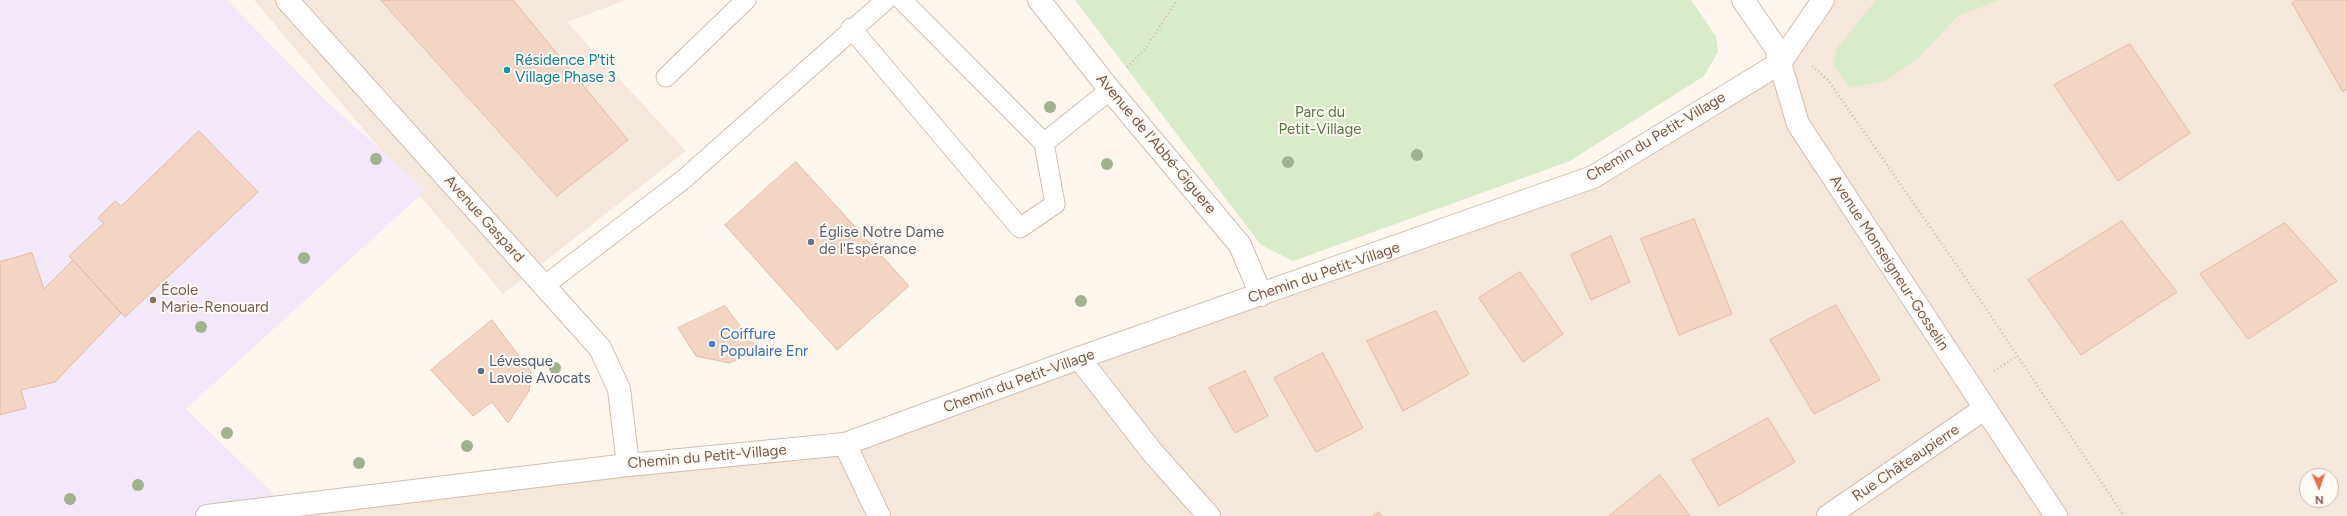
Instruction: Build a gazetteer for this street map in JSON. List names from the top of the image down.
{
  "streets": {
    "street": [
      "Chemin du Petit-Village",
      "Avenue de l'Abbé-Giguere",
      "Avenue Gaspard",
      "Avenue Monseigneur-Gosselin",
      "Rue Châteaupierre"
    ]
  },
  "crossings": [
    ["Chemin du Petit-Village", "Avenue de l'Abbé-Giguere"],
    ["Chemin du Petit-Village", "Avenue Gaspard"],
    ["Chemin du Petit-Village", "Avenue Monseigneur-Gosselin"],
    ["Avenue Monseigneur-Gosselin", "Rue Châteaupierre"]
  ],
  "parks": ["Parc du Petit-Village"],
  "places": [
    "Résidence P'tit Village Phase 3",
    "Église Notre Dame de l'Espérance",
    "École Marie-Renouard",
    "Coiffure Populaire Enr",
    "Lévesque Lavoie Avocats"
  ],
  "north": "bottom"
}
